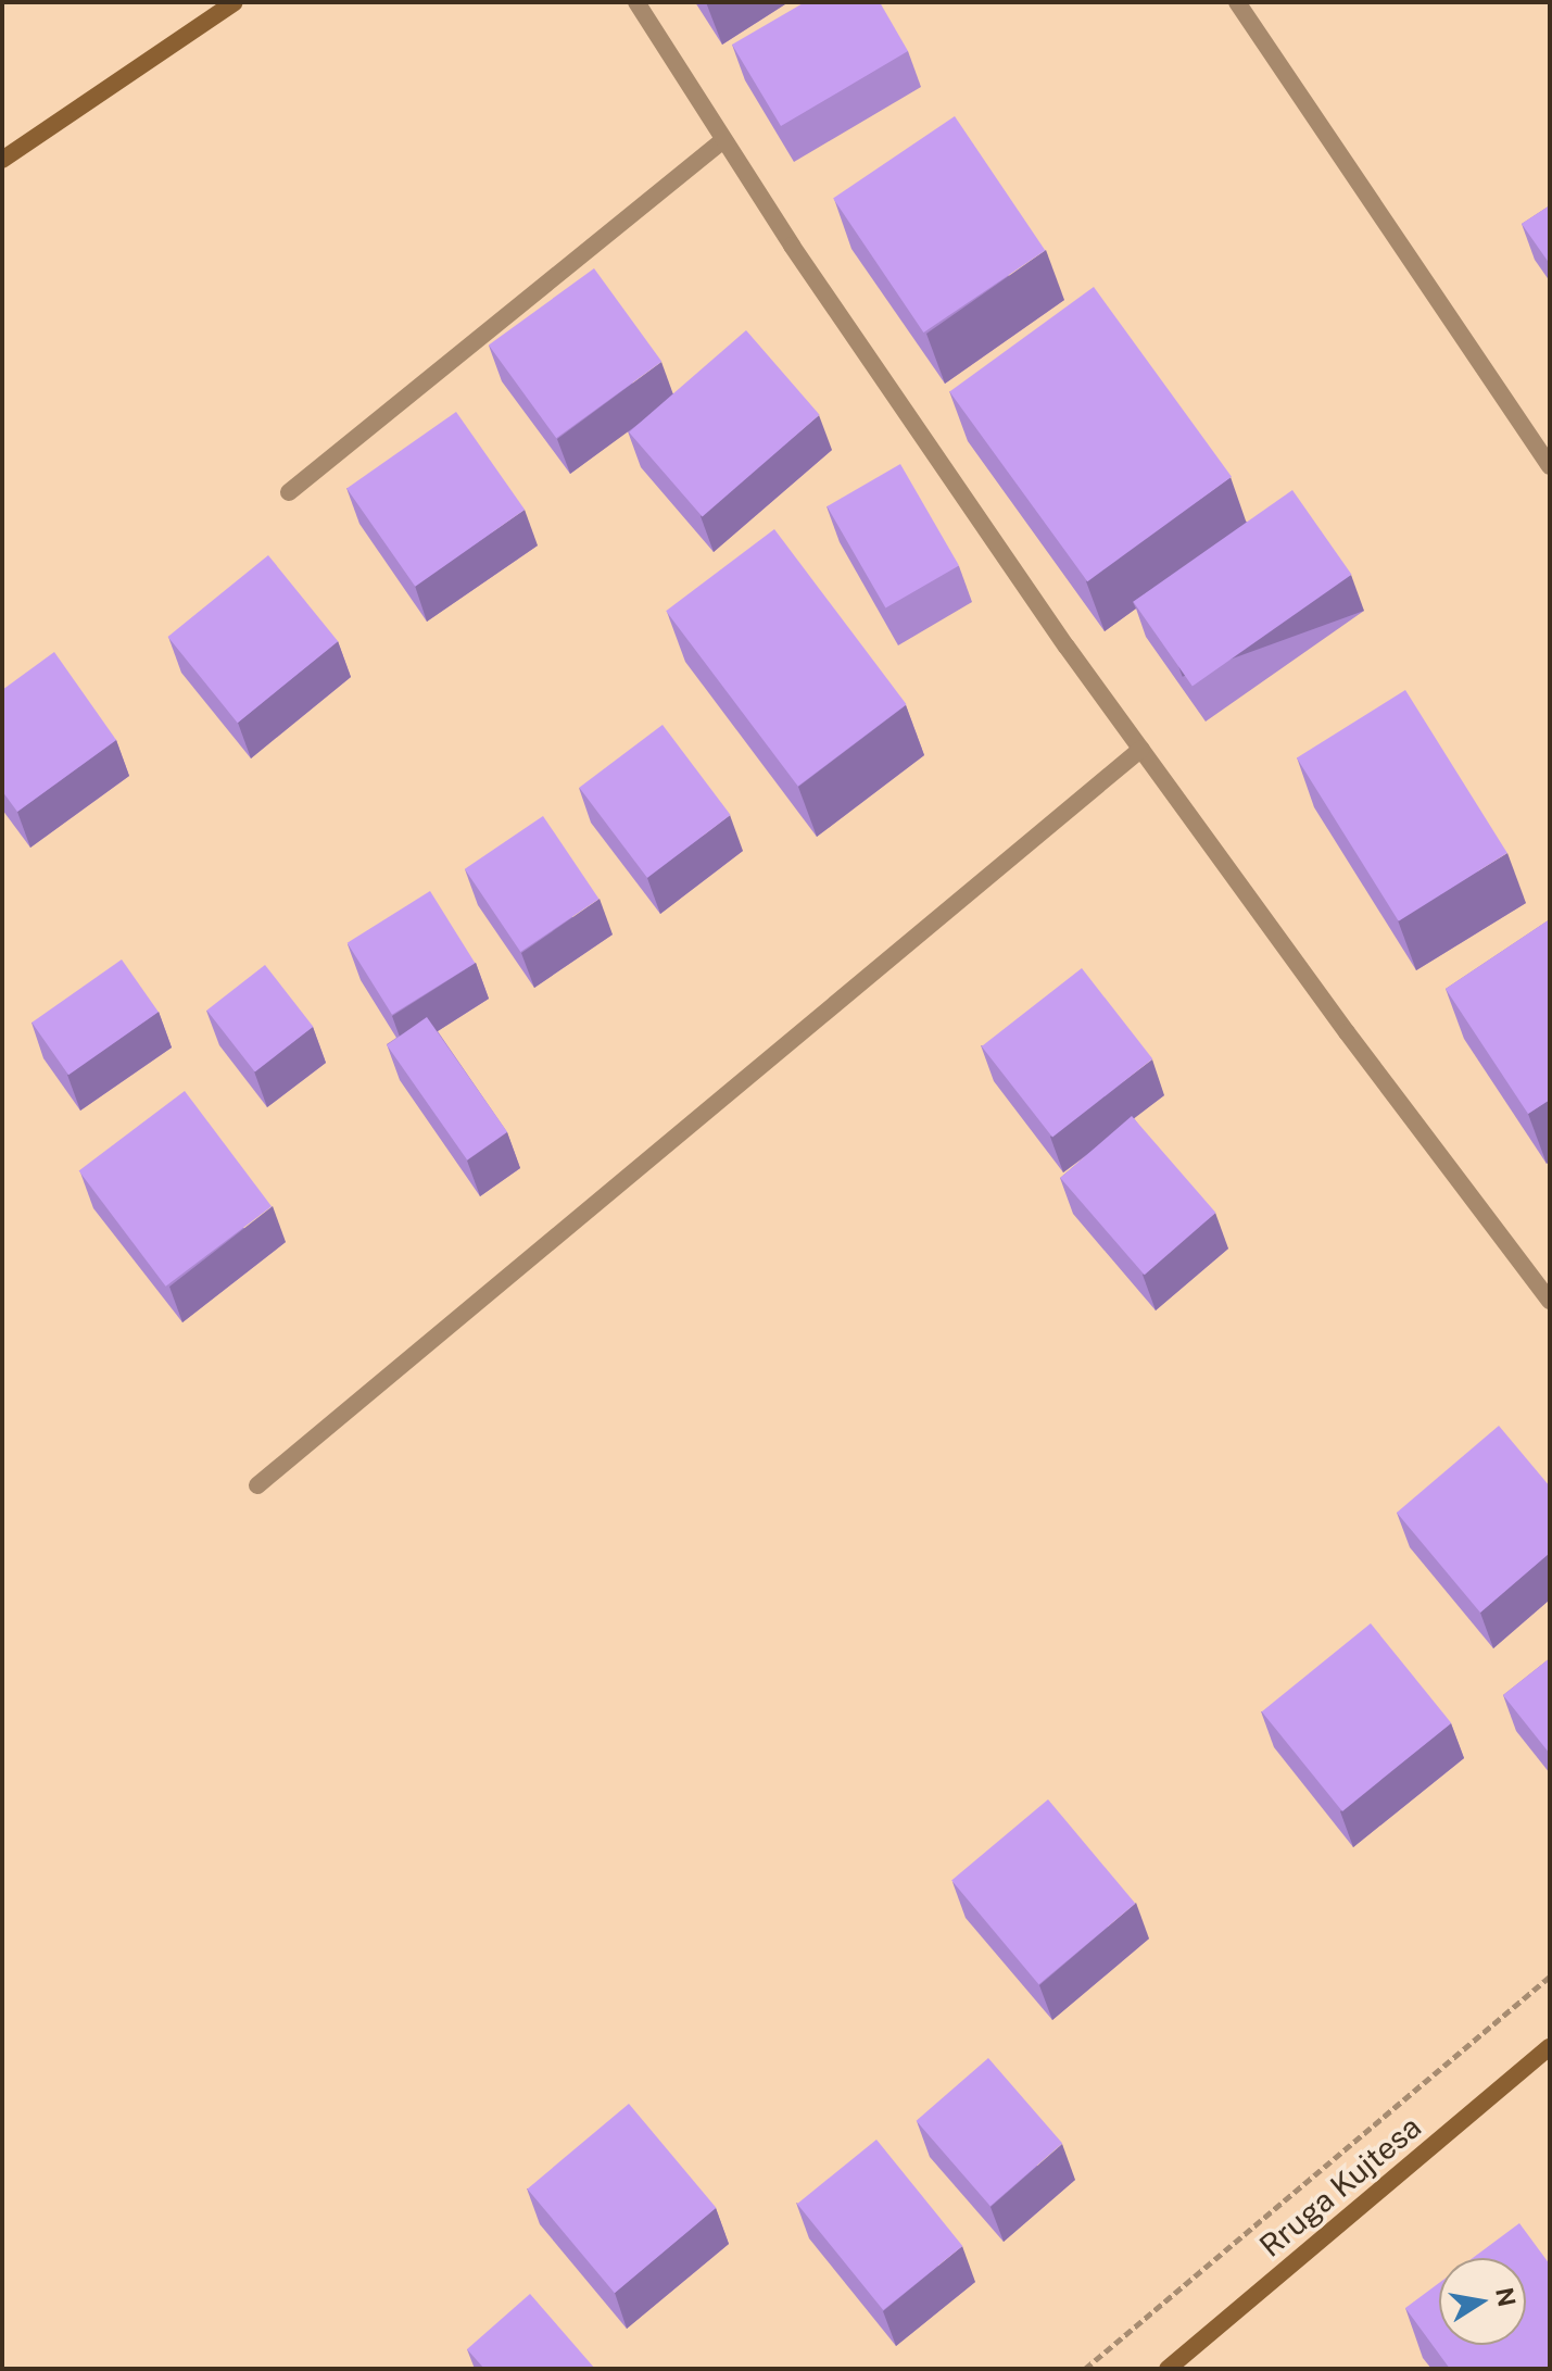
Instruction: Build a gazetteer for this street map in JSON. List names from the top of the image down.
{
  "streets": {
    "street": ["Rruga Kujtesa"]
  },
  "north": "right"
}
